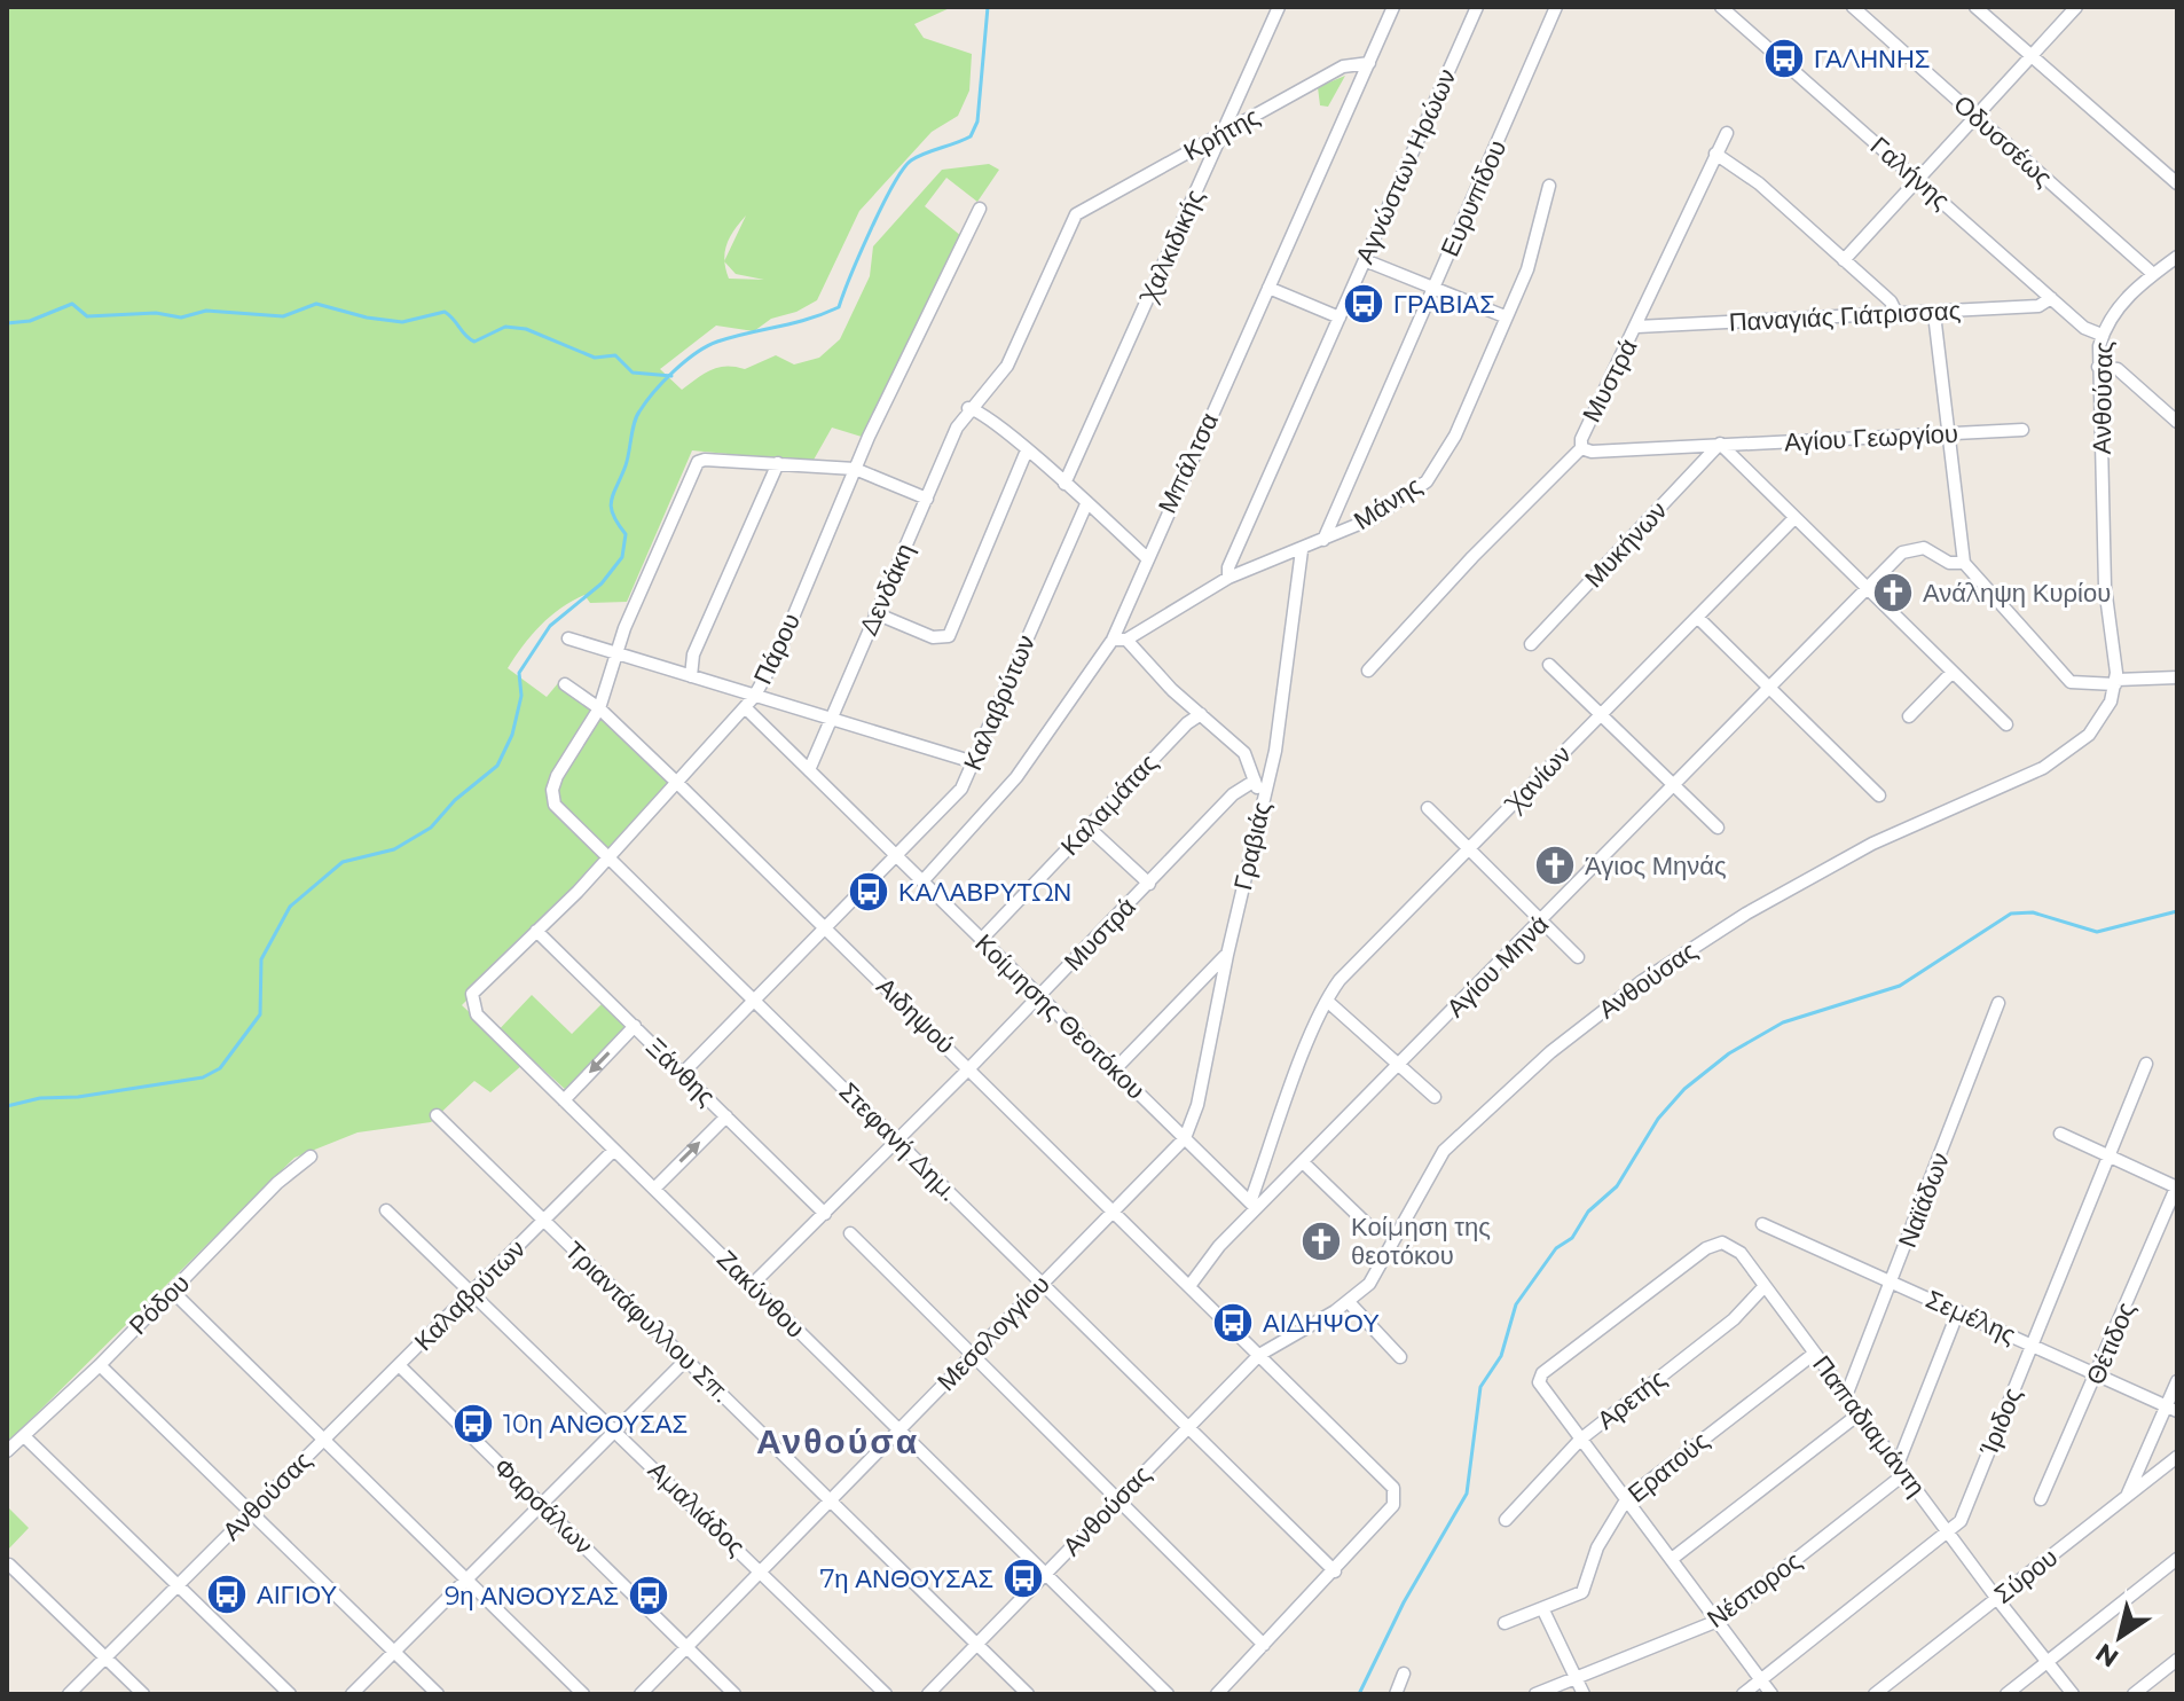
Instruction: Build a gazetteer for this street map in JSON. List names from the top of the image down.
{
  "streets": {
    "street": [
      "Κρήτης",
      "Οδυσσέως",
      "Αγνώστων Ηρώων",
      "Γαλήνης",
      "Ευρυπίδου",
      "Χαλκιδικής",
      "Παναγιάς Γιάτρισσας",
      "Μυστρά",
      "Ανθούσας",
      "Αγίου Γεωργίου",
      "Μπάλτσα",
      "Μάνης",
      "Μυκήνων",
      "Δενδάκη",
      "Πάρου",
      "Καλαβρύτων",
      "Χανίων",
      "Καλαμάτας",
      "Γραβιάς",
      "Αγίου Μηνά",
      "Αιδηψού",
      "Κοίμησης Θεοτόκου",
      "Ξάνθης",
      "Στεφανή Δημ.",
      "Ναϊάδων",
      "Ζακύνθου",
      "Ρόδου",
      "Σεμέλης",
      "Τριαντάφυλλου Σπ.",
      "Μεσολογγίου",
      "Θέτιδος",
      "Αρετής",
      "Ίριδος",
      "Παπαδιαμάντη",
      "Ερατούς",
      "Φαρσάλων",
      "Αμαλιάδος",
      "Σύρου",
      "Νέστορος"
    ]
  },
  "crossings": [
    ["Κρήτης", "Χαλκιδικής"],
    ["Κρήτης", "Μπάλτσα"],
    ["Κρήτης", "Δενδάκη"],
    ["Οδυσσέως", "Ανθούσας"],
    ["Αγνώστων Ηρώων", "Μάνης"],
    ["Γαλήνης", "Παναγιάς Γιάτρισσας"],
    ["Γαλήνης", "Ανθούσας"],
    ["Ευρυπίδου", "Μάνης"],
    ["Παναγιάς Γιάτρισσας", "Μυστρά"],
    ["Μυστρά", "Αγίου Γεωργίου"],
    ["Μυστρά", "Αιδηψού"],
    ["Μυστρά", "Κοίμησης Θεοτόκου"],
    ["Μυστρά", "Ξάνθης"],
    ["Μυστρά", "Στεφανή Δημ."],
    ["Μυστρά", "Ζακύνθου"],
    ["Ανθούσας", "Καλαβρύτων"],
    ["Ανθούσας", "Αιδηψού"],
    ["Ανθούσας", "Στεφανή Δημ."],
    ["Ανθούσας", "Ζακύνθου"],
    ["Ανθούσας", "Τριαντάφυλλου Σπ."],
    ["Αγίου Γεωργίου", "Μυκήνων"],
    ["Αγίου Γεωργίου", "Χανίων"],
    ["Αγίου Γεωργίου", "Αγίου Μηνά"],
    ["Μπάλτσα", "Κοίμησης Θεοτόκου"],
    ["Μάνης", "Γραβιάς"],
    ["Δενδάκη", "Κοίμησης Θεοτόκου"],
    ["Πάρου", "Αιδηψού"],
    ["Πάρου", "Κοίμησης Θεοτόκου"],
    ["Πάρου", "Ξάνθης"],
    ["Πάρου", "Στεφανή Δημ."],
    ["Πάρου", "Ζακύνθου"],
    ["Καλαβρύτων", "Αιδηψού"],
    ["Καλαβρύτων", "Κοίμησης Θεοτόκου"],
    ["Καλαβρύτων", "Ξάνθης"],
    ["Καλαβρύτων", "Στεφανή Δημ."],
    ["Καλαβρύτων", "Ζακύνθου"],
    ["Καλαβρύτων", "Τριαντάφυλλου Σπ."],
    ["Καλαβρύτων", "Φαρσάλων"],
    ["Καλαβρύτων", "Αμαλιάδος"],
    ["Χανίων", "Αγίου Μηνά"],
    ["Χανίων", "Κοίμησης Θεοτόκου"],
    ["Καλαμάτας", "Κοίμησης Θεοτόκου"],
    ["Γραβιάς", "Κοίμησης Θεοτόκου"],
    ["Γραβιάς", "Μεσολογγίου"],
    ["Αγίου Μηνά", "Αιδηψού"],
    ["Αγίου Μηνά", "Κοίμησης Θεοτόκου"],
    ["Αιδηψού", "Στεφανή Δημ."],
    ["Αιδηψού", "Μεσολογγίου"],
    ["Κοίμησης Θεοτόκου", "Μεσολογγίου"],
    ["Στεφανή Δημ.", "Μεσολογγίου"],
    ["Ναϊάδων", "Σεμέλης"],
    ["Ναϊάδων", "Παπαδιαμάντη"],
    ["Ζακύνθου", "Μεσολογγίου"],
    ["Σεμέλης", "Θέτιδος"],
    ["Σεμέλης", "Ίριδος"],
    ["Τριαντάφυλλου Σπ.", "Μεσολογγίου"],
    ["Μεσολογγίου", "Φαρσάλων"],
    ["Μεσολογγίου", "Αμαλιάδος"],
    ["Αρετής", "Παπαδιαμάντη"],
    ["Ίριδος", "Παπαδιαμάντη"],
    ["Παπαδιαμάντη", "Ερατούς"],
    ["Παπαδιαμάντη", "Σύρου"],
    ["Παπαδιαμάντη", "Νέστορος"]
  ],
  "districts": ["Ανθούσα"],
  "places": {
    "bus stop": [
      "ΓΑΛΗΝΗΣ",
      "ΓΡΑΒΙΑΣ",
      "ΚΑΛΑΒΡΥΤΩΝ",
      "ΑΙΔΗΨΟΥ",
      "10η ΑΝΘΟΥΣΑΣ",
      "7η ΑΝΘΟΥΣΑΣ",
      "ΑΙΓΙΟΥ",
      "9η ΑΝΘΟΥΣΑΣ"
    ],
    "church": ["Ανάληψη Κυρίου", "Άγιος Μηνάς", "Κοίμηση της θεοτόκου"]
  },
  "north": "bottom left"
}
